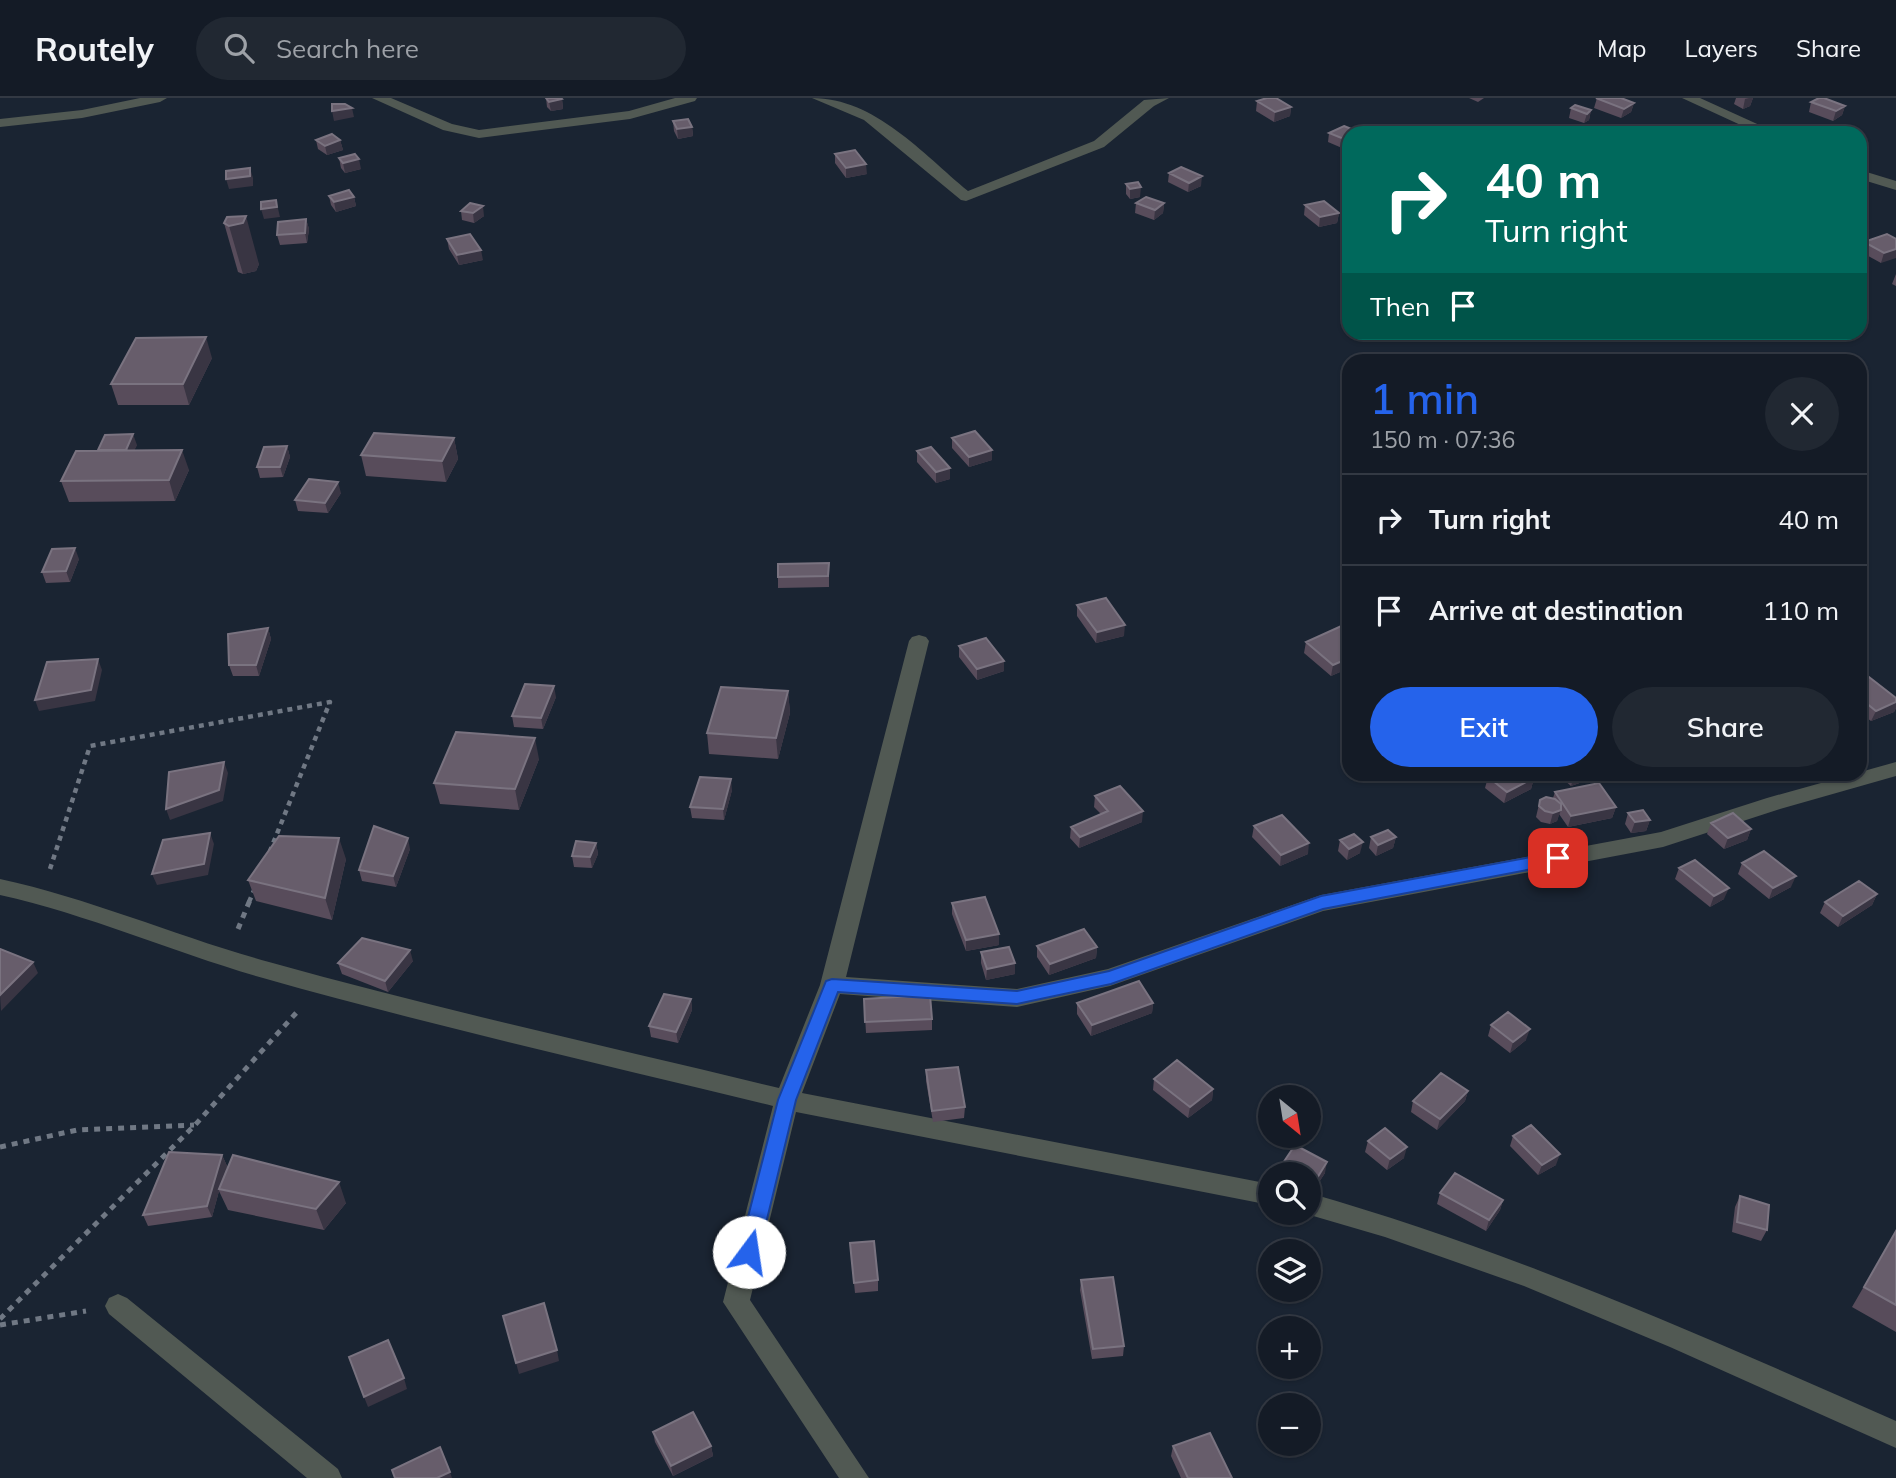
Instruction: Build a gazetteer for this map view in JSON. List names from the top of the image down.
{
  "north": "bottom right",
  "page": {
    "header": "Routely",
    "search": "Search here",
    "nav": ["Map", "Layers", "Share"],
    "turn": ["40 m", "Turn right"],
    "then": "Then",
    "heading": ["1 min", "150 m · 07:36"],
    "list": [
      {
        "name": "Turn right",
        "value": "40 m"
      },
      {
        "name": "Arrive at destination",
        "value": "110 m"
      }
    ],
    "buttons": ["Exit", "Share"],
    "map_buttons": ["+", "−"]
  }
}
